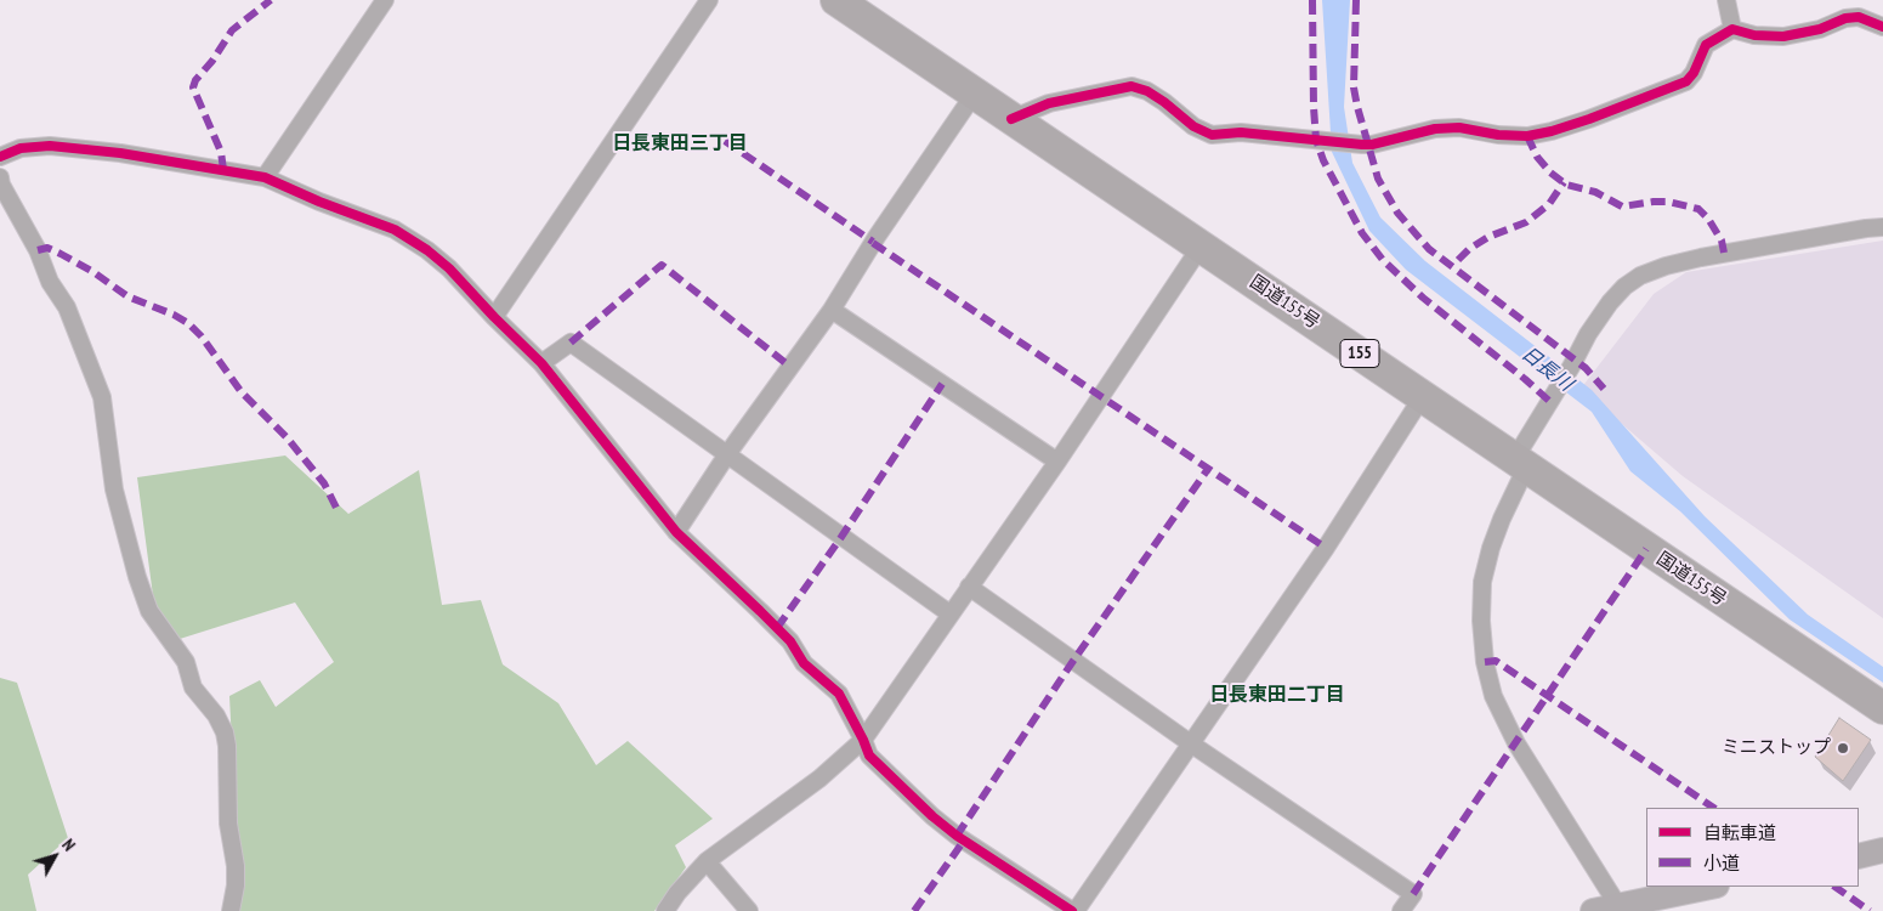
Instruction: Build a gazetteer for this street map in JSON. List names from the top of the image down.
{
  "streets": {
    "highway": ["国道155号", "155"]
  },
  "districts": ["日長東田三丁目", "日長東田二丁目"],
  "water": ["日長川"],
  "places": ["ミニストップ"],
  "legend": ["自転車道", "小道"],
  "north": "top right"
}
